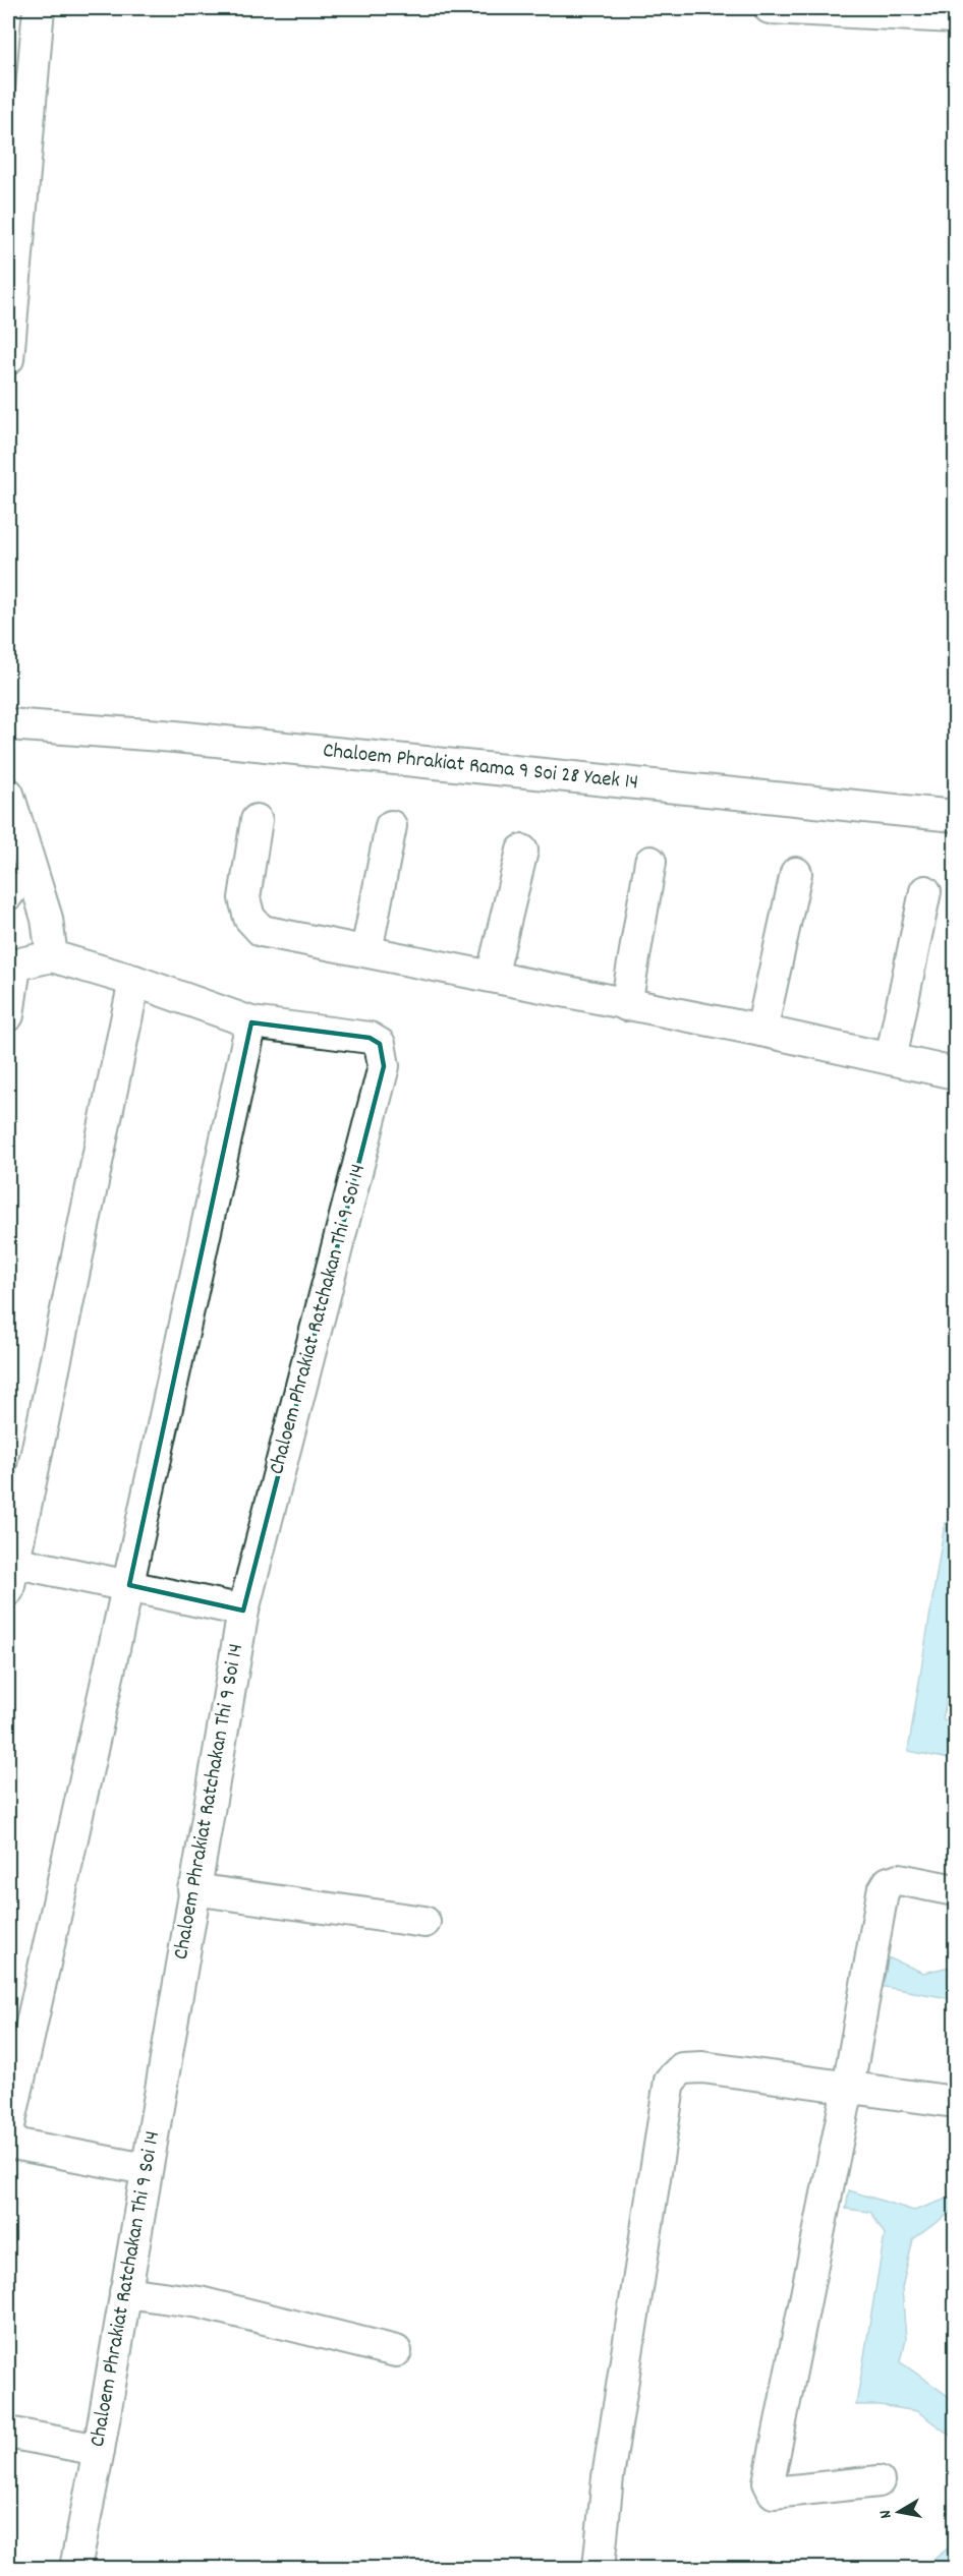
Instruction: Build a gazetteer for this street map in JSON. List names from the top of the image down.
{
  "streets": {
    "street": ["Chaloem Phrakiat Rama 9 Soi 28 Yaek 14", "Chaloem Phrakiat Ratchakan Thi 9 Soi 14"]
  },
  "north": "left"
}
